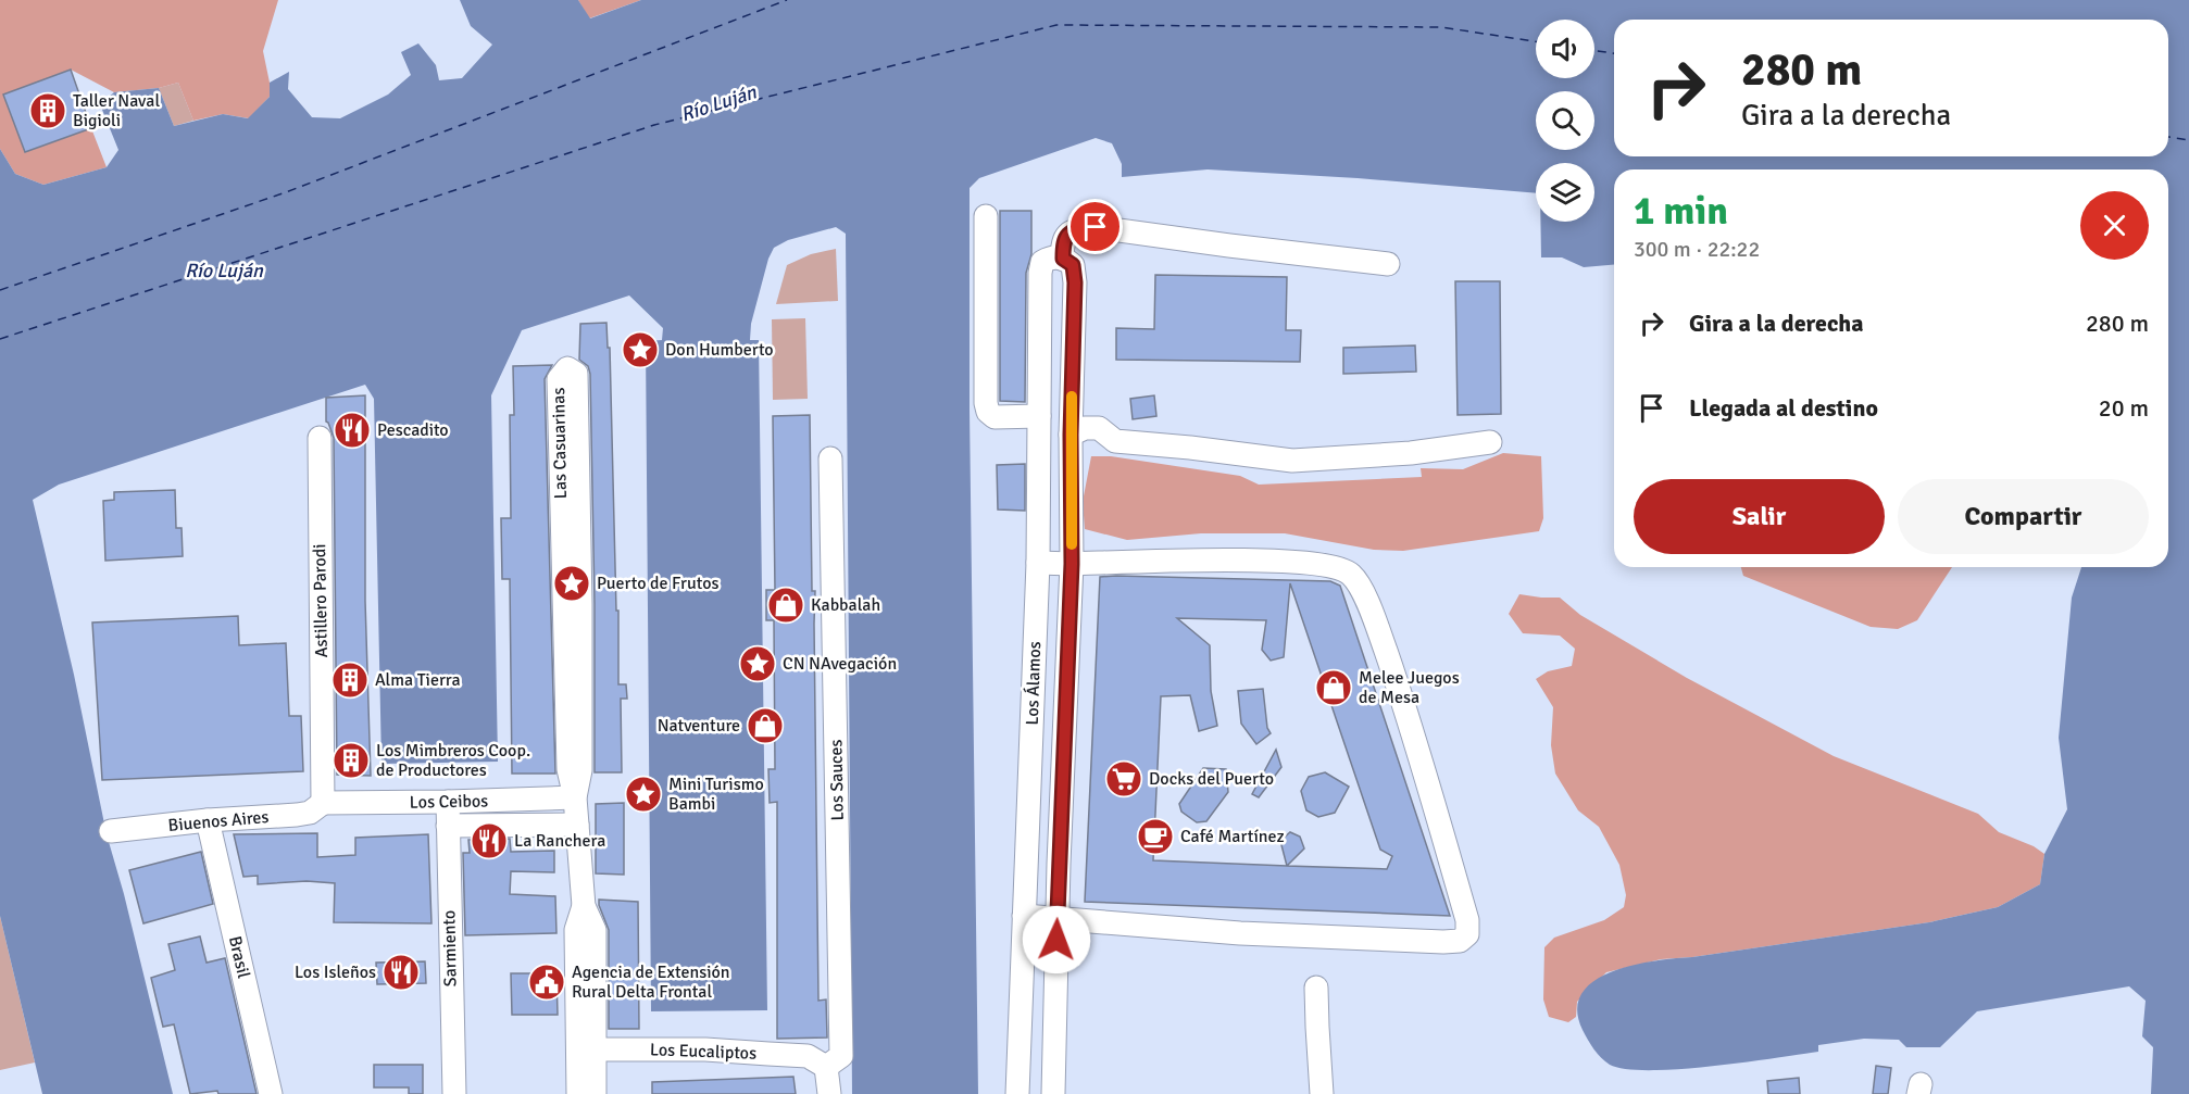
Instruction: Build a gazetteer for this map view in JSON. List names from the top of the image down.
{
  "streets": {
    "street": [
      "Las Casuarinas",
      "Astillero Parodi",
      "Los Álamos",
      "Los Sauces",
      "Los Ceibos",
      "Biuenos Aires",
      "Sarmiento",
      "Brasil",
      "Los Eucaliptos"
    ]
  },
  "crossings": [
    ["Las Casuarinas", "Los Ceibos"],
    ["Las Casuarinas", "Los Eucaliptos"],
    ["Astillero Parodi", "Los Ceibos"],
    ["Astillero Parodi", "Biuenos Aires"],
    ["Los Sauces", "Los Eucaliptos"],
    ["Los Ceibos", "Biuenos Aires"],
    ["Los Ceibos", "Sarmiento"],
    ["Biuenos Aires", "Brasil"]
  ],
  "water": ["Río Luján"],
  "places": {
    "building": ["Taller Naval Bigioli", "Alma Tierra", "Los Mimbreros Coop. de Productores"],
    "place": [
      "Don Humberto",
      "Puerto de Frutos",
      "CN NAvegación",
      "Mini Turismo Bambi"
    ],
    "restaurant": ["Pescadito", "La Ranchera", "Los Isleños"],
    "shop": ["Kabbalah", "Melee Juegos de Mesa", "Natventure"],
    "supermarket": ["Docks del Puerto"],
    "cafe": ["Café Martínez"],
    "public building": ["Agencia de Extensión Rural Delta Frontal"]
  },
  "page": {
    "turn": ["280 m", "Gira a la derecha"],
    "heading": ["1 min", "300 m · 22:22"],
    "list": [
      {
        "name": "Gira a la derecha",
        "value": "280 m"
      },
      {
        "name": "Llegada al destino",
        "value": "20 m"
      }
    ],
    "buttons": ["Salir", "Compartir"]
  }
}
